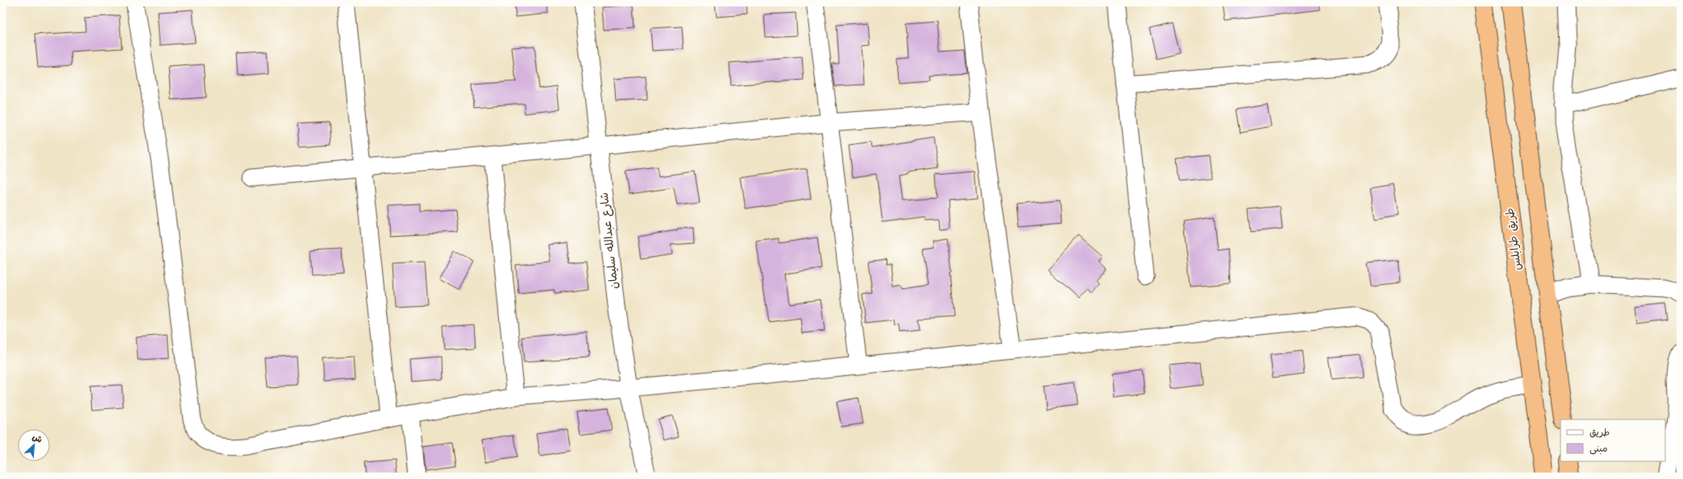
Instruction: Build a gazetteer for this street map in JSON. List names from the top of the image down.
{
  "streets": {
    "highway": ["طريق طرابلس"],
    "street": ["شارع عبدالله سليمان"]
  },
  "legend": ["طريق", "مبنى"],
  "north": "top right"
}
